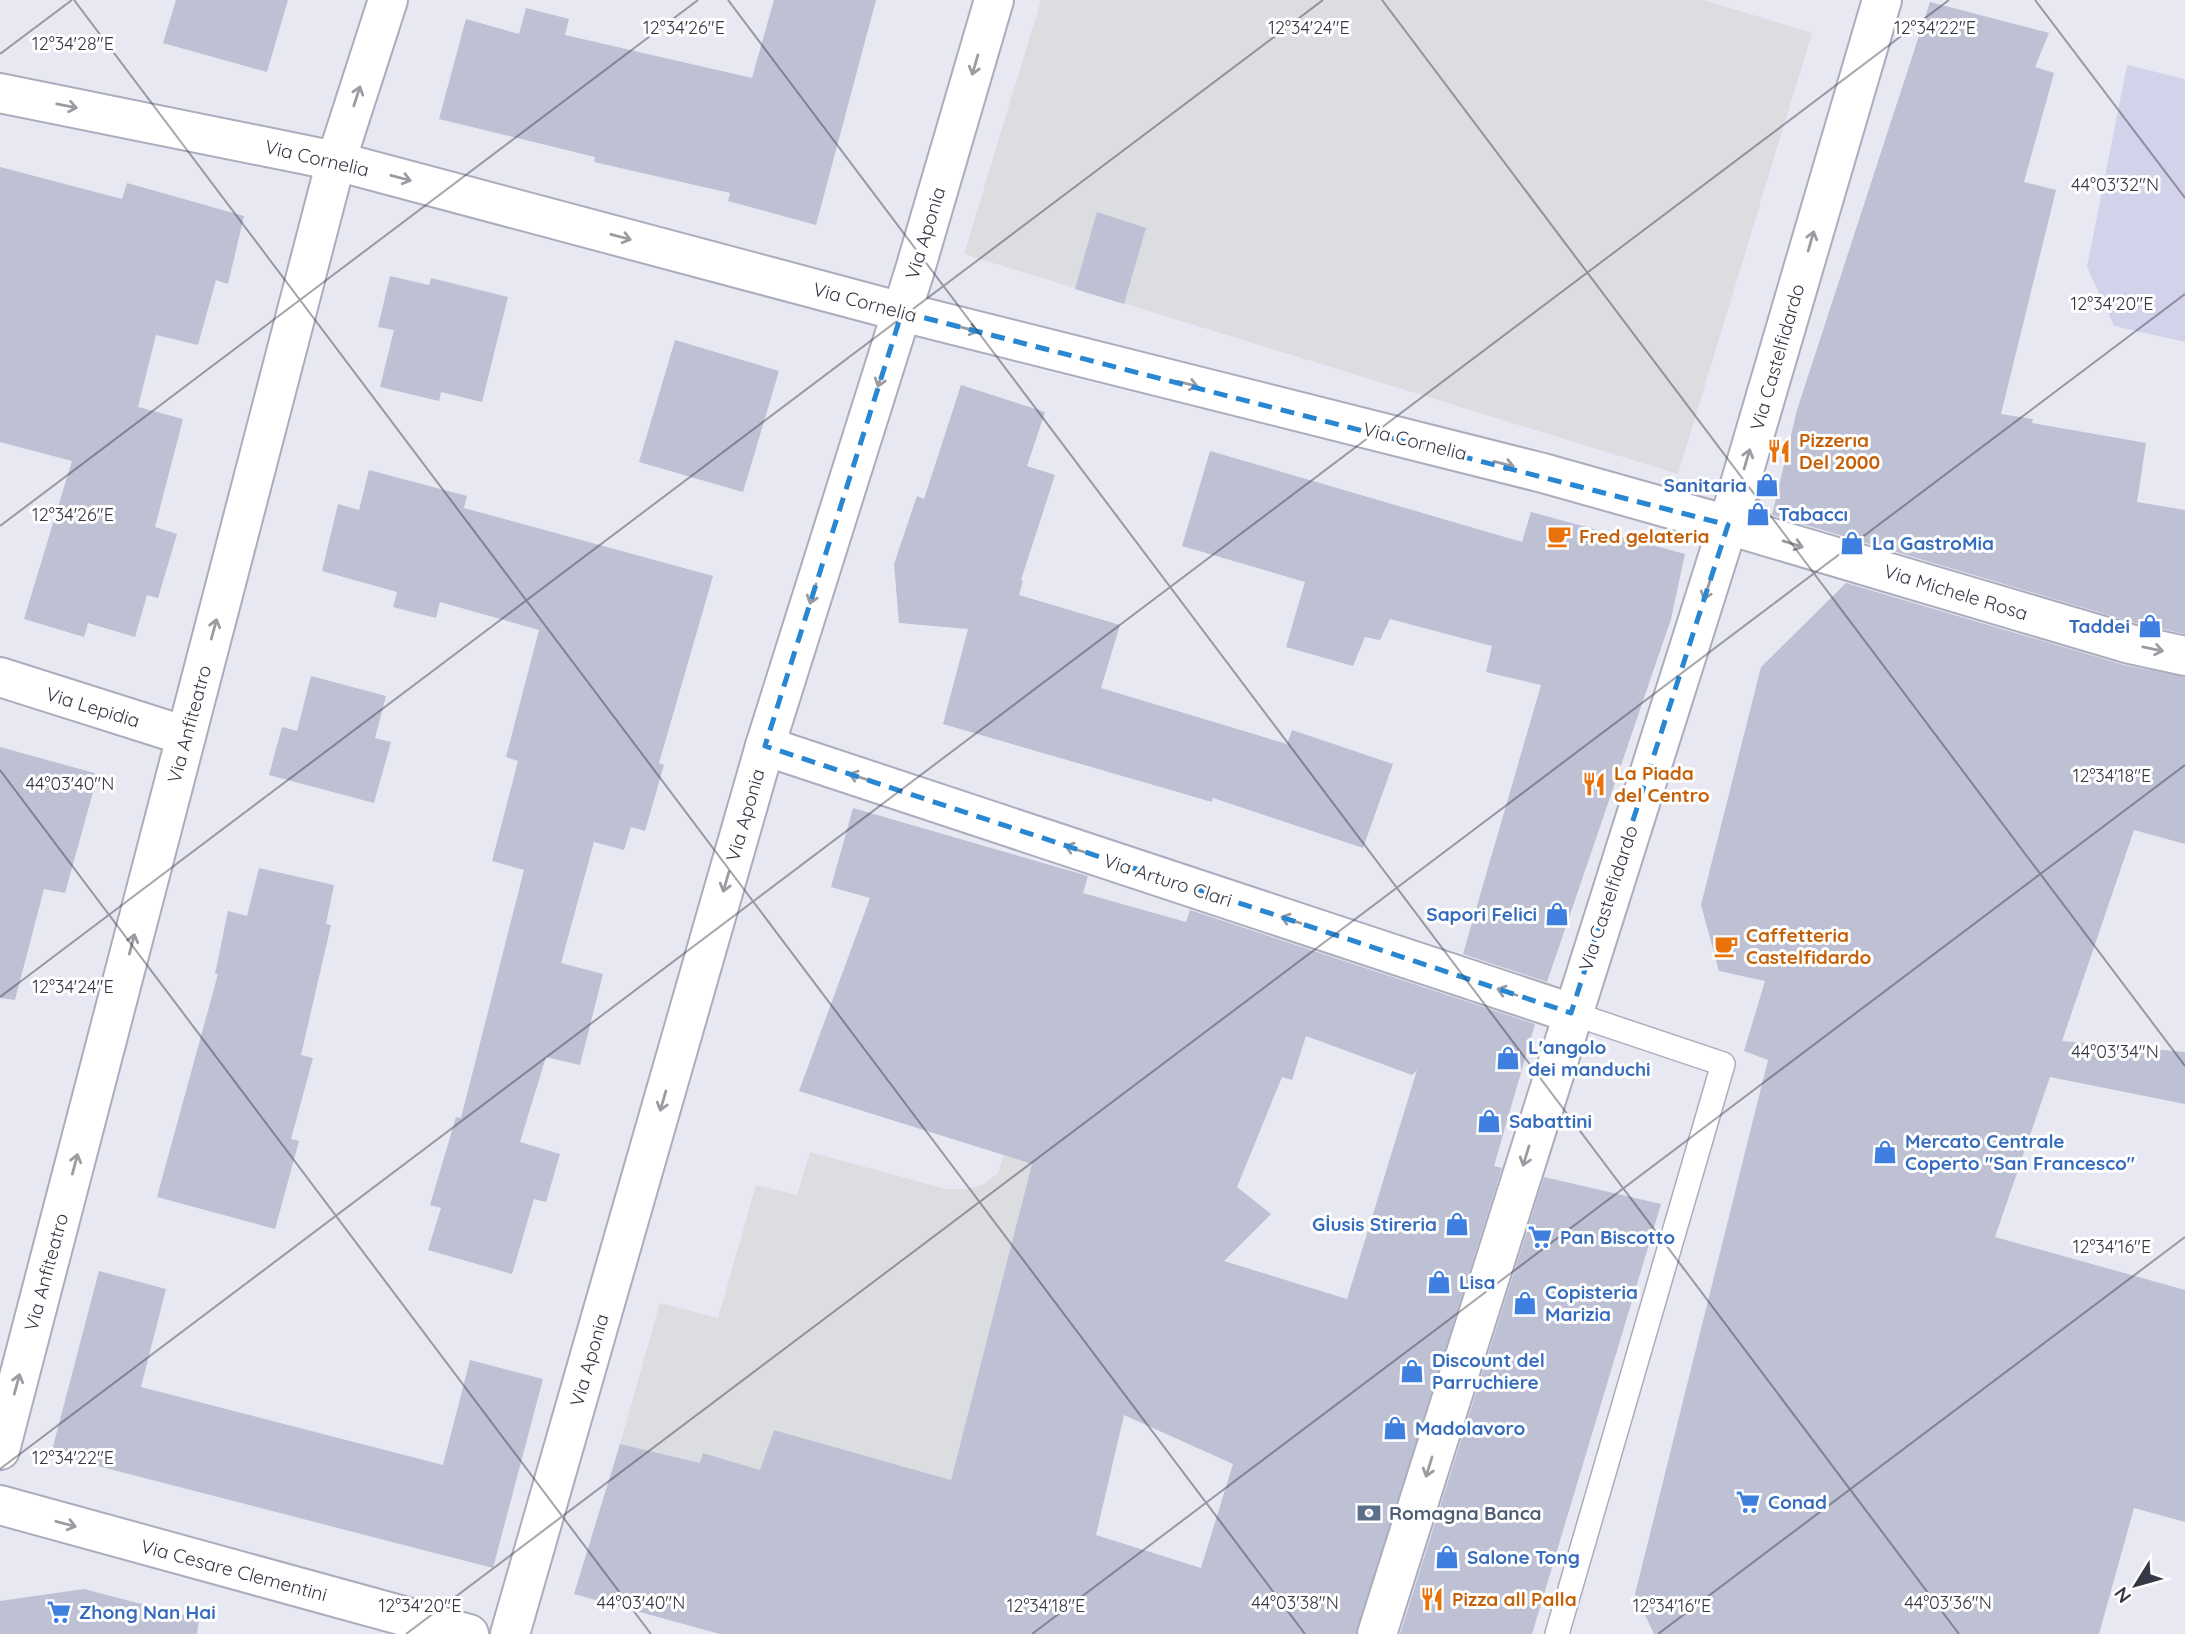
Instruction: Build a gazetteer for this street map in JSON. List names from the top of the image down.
{
  "streets": {
    "street": [
      "Via Cornelia",
      "Via Aponia",
      "Via Castelfidardo",
      "Via Michele Rosa",
      "Via Lepidia",
      "Via Anfiteatro",
      "Via Arturo Clari",
      "Via Cesare Clementini"
    ]
  },
  "crossings": [
    ["Via Cornelia", "Via Aponia"],
    ["Via Cornelia", "Via Castelfidardo"],
    ["Via Cornelia", "Via Michele Rosa"],
    ["Via Cornelia", "Via Anfiteatro"],
    ["Via Aponia", "Via Arturo Clari"],
    ["Via Castelfidardo", "Via Michele Rosa"],
    ["Via Castelfidardo", "Via Arturo Clari"],
    ["Via Lepidia", "Via Anfiteatro"]
  ],
  "one_way": [
    "Via Cornelia",
    "Via Aponia",
    "Via Michele Rosa",
    "Via Anfiteatro",
    "Via Arturo Clari",
    "Via Cesare Clementini"
  ],
  "places": {
    "restaurant": ["Pizzerıa Del 2000", "La Piada del Centro", "Pizza all Palla"],
    "shop": [
      "Sanitaria",
      "Tabaccı",
      "La GastroMia",
      "Taddei",
      "Sapori Felici",
      "L'angolo dei manduchi",
      "Sabattini",
      "Mercato Centrale Coperto \"San Francesco\"",
      "Gİusis Stireria",
      "Lisa",
      "Copisteria Marizia",
      "Discount del Parruchiere",
      "Madolavoro",
      "Salone Tong"
    ],
    "cafe": ["Fred gelateria", "Caffetteria Castelfidardo"],
    "supermarket": ["Pan Biscotto", "Conad", "Zhong Nan Hai"],
    "bank": ["Romagna Banca"]
  },
  "north": "bottom left",
  "coordinates": [
    "12°34'22\"E",
    "12°34'26\"E",
    "12°34'24\"E",
    "12°34'28\"E",
    "44°03'32\"N",
    "12°34'20\"E",
    "12°34'18\"E",
    "44°03'40\"N",
    "44°03'34\"N",
    "12°34'16\"E",
    "44°03'38\"N",
    "44°03'36\"N"
  ]
}
